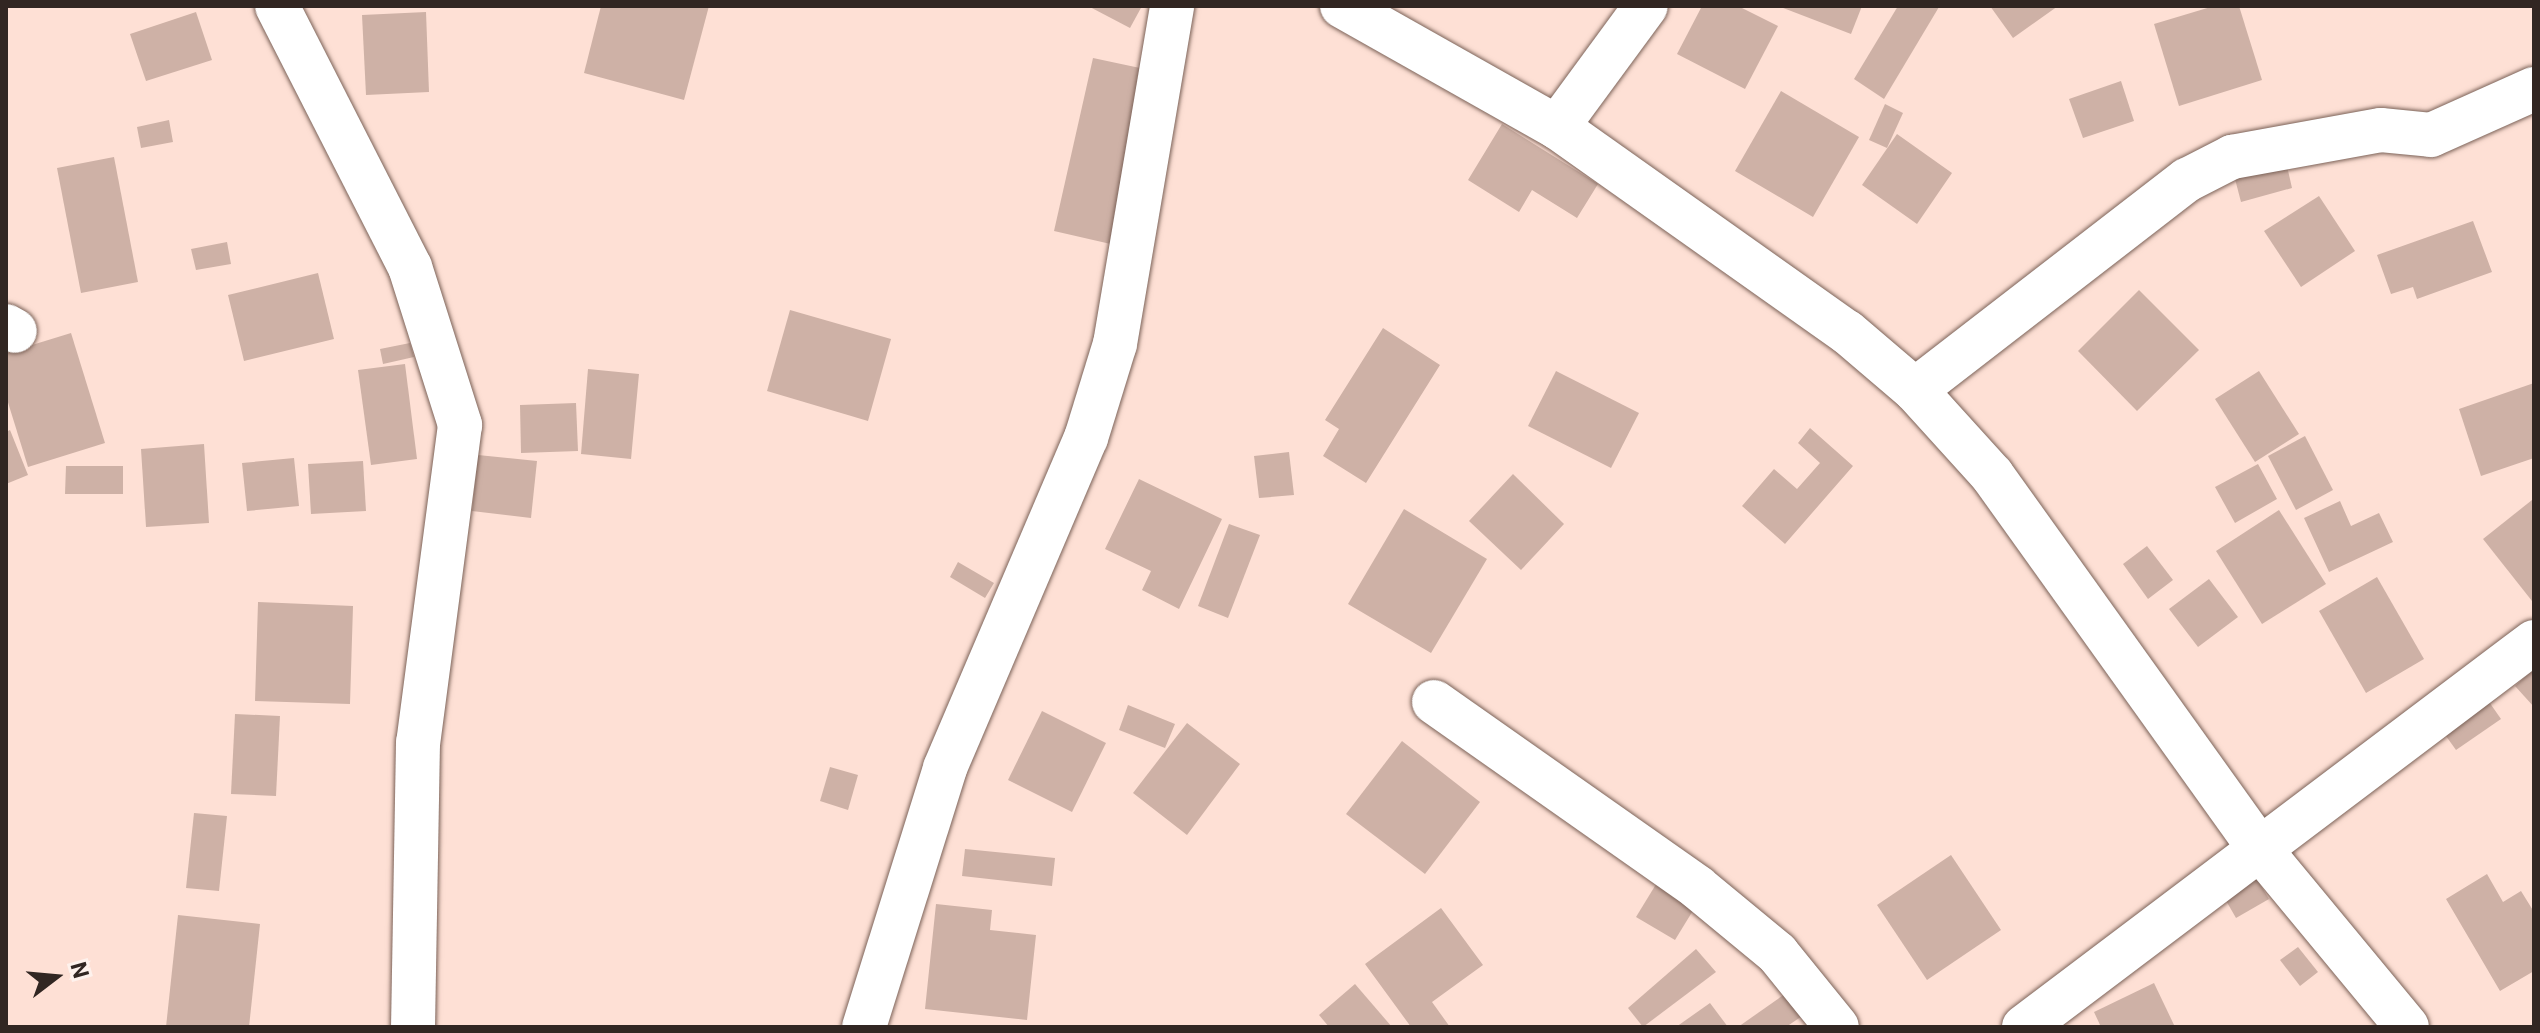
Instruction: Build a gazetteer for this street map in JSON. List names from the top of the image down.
{
  "north": "right"
}
